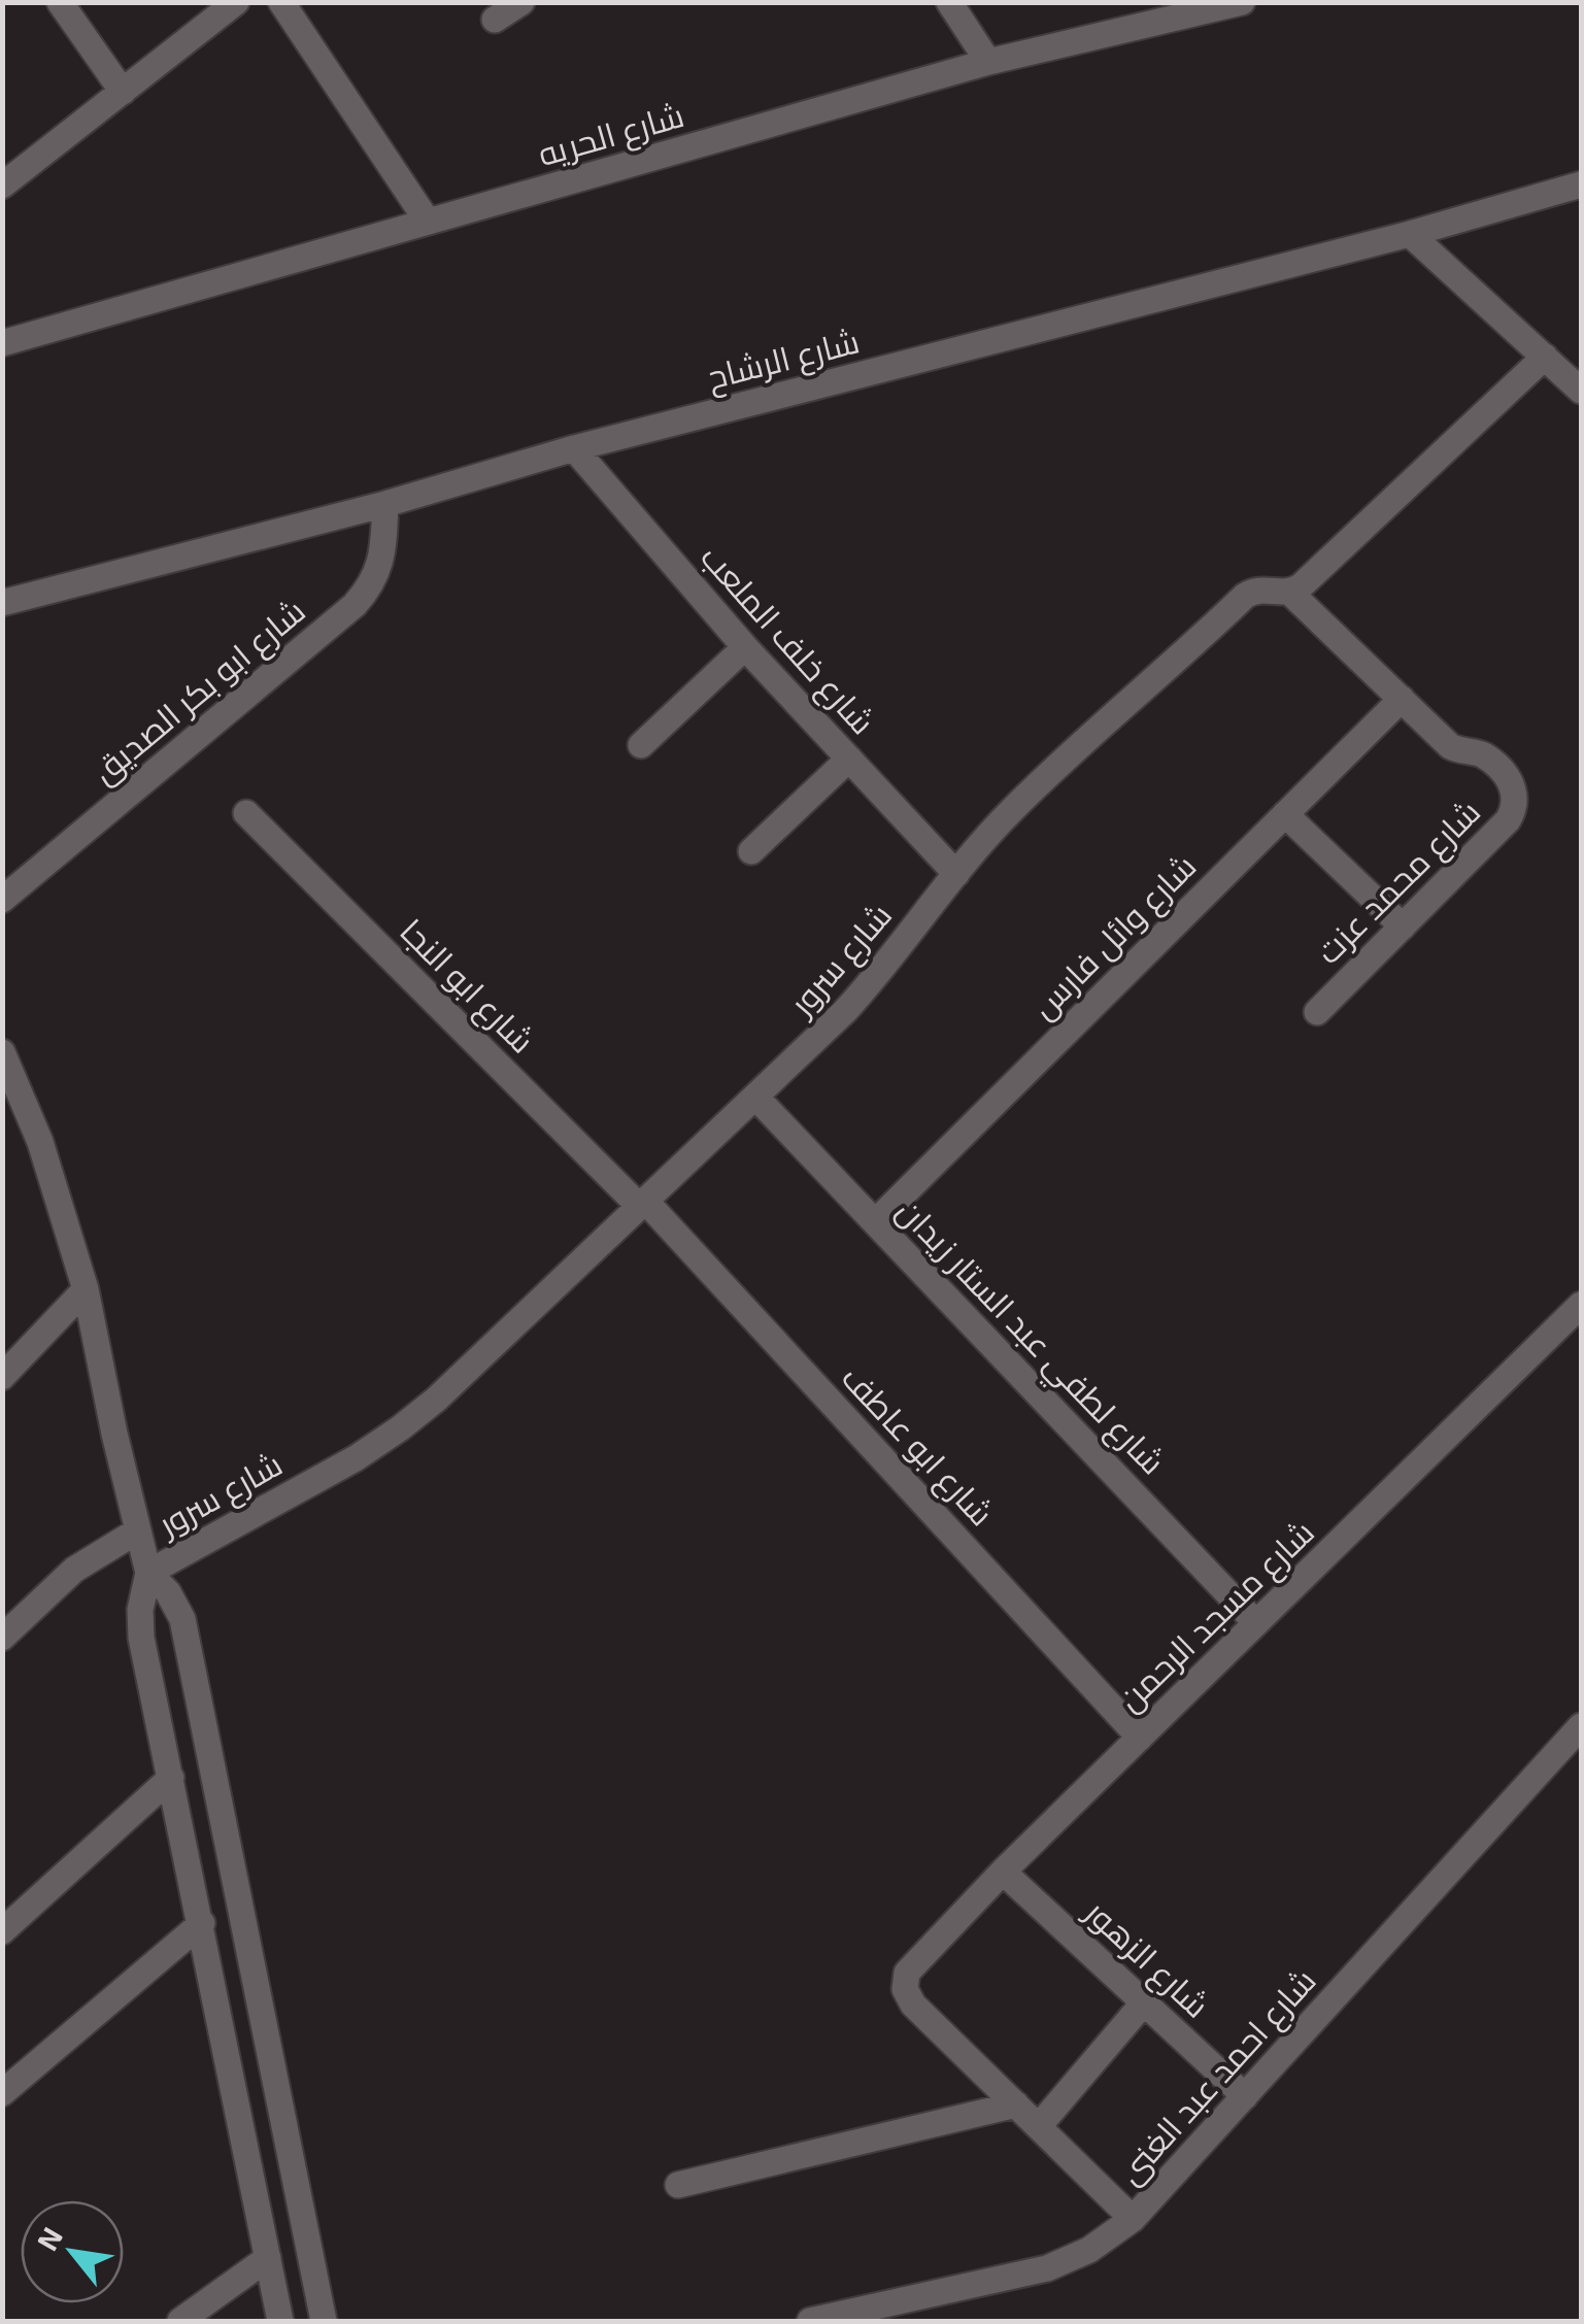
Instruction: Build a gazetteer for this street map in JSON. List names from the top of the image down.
{
  "streets": {
    "street": [
      "شارع الحريه",
      "شارع الرشاح",
      "شارع خلف الملعب",
      "شارع ابو بكر الصديق",
      "شارع محمد عزت",
      "شارع وائل فارس",
      "شارع سرور",
      "شارع ابو النجا",
      "شارع لطفي عبد الستار زيدان",
      "شارع ابو عاطف",
      "شارع مسجد الرحمن",
      "شارع الزهور",
      "شارع احمد عبد الغنى"
    ]
  },
  "crossings": [
    ["شارع الرشاح", "شارع خلف الملعب"],
    ["شارع الرشاح", "شارع ابو بكر الصديق"],
    ["شارع خلف الملعب", "شارع سرور"],
    ["شارع محمد عزت", "شارع وائل فارس"],
    ["شارع محمد عزت", "شارع سرور"],
    ["شارع وائل فارس", "شارع لطفي عبد الستار زيدان"],
    ["شارع سرور", "شارع ابو النجا"],
    ["شارع سرور", "شارع لطفي عبد الستار زيدان"],
    ["شارع سرور", "شارع ابو عاطف"],
    ["شارع ابو النجا", "شارع ابو عاطف"],
    ["شارع لطفي عبد الستار زيدان", "شارع مسجد الرحمن"],
    ["شارع ابو عاطف", "شارع مسجد الرحمن"],
    ["شارع مسجد الرحمن", "شارع الزهور"],
    ["شارع الزهور", "شارع احمد عبد الغنى"]
  ],
  "north": "top left"
}
